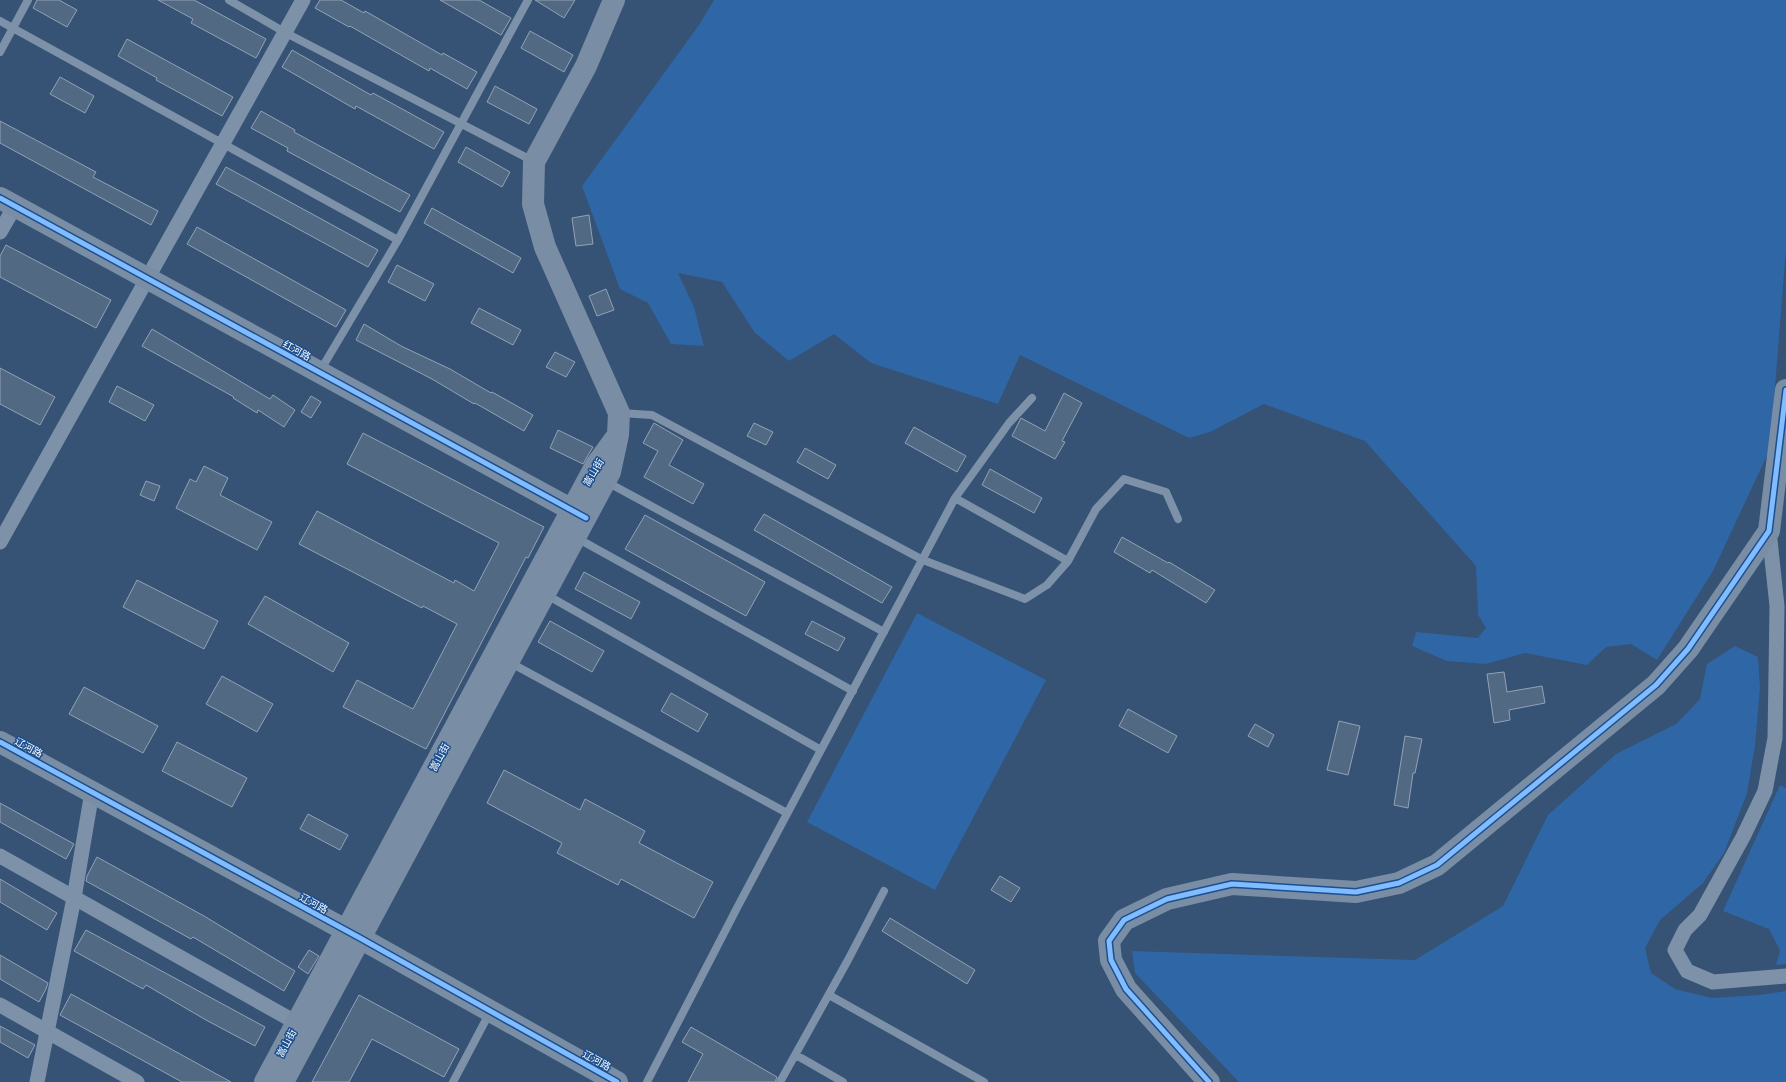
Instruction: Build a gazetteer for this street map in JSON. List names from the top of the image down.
{
  "streets": {
    "street": ["红河路", "嵩山街", "辽河路"]
  },
  "crossings": [
    ["红河路", "嵩山街"],
    ["嵩山街", "辽河路"]
  ]
}
